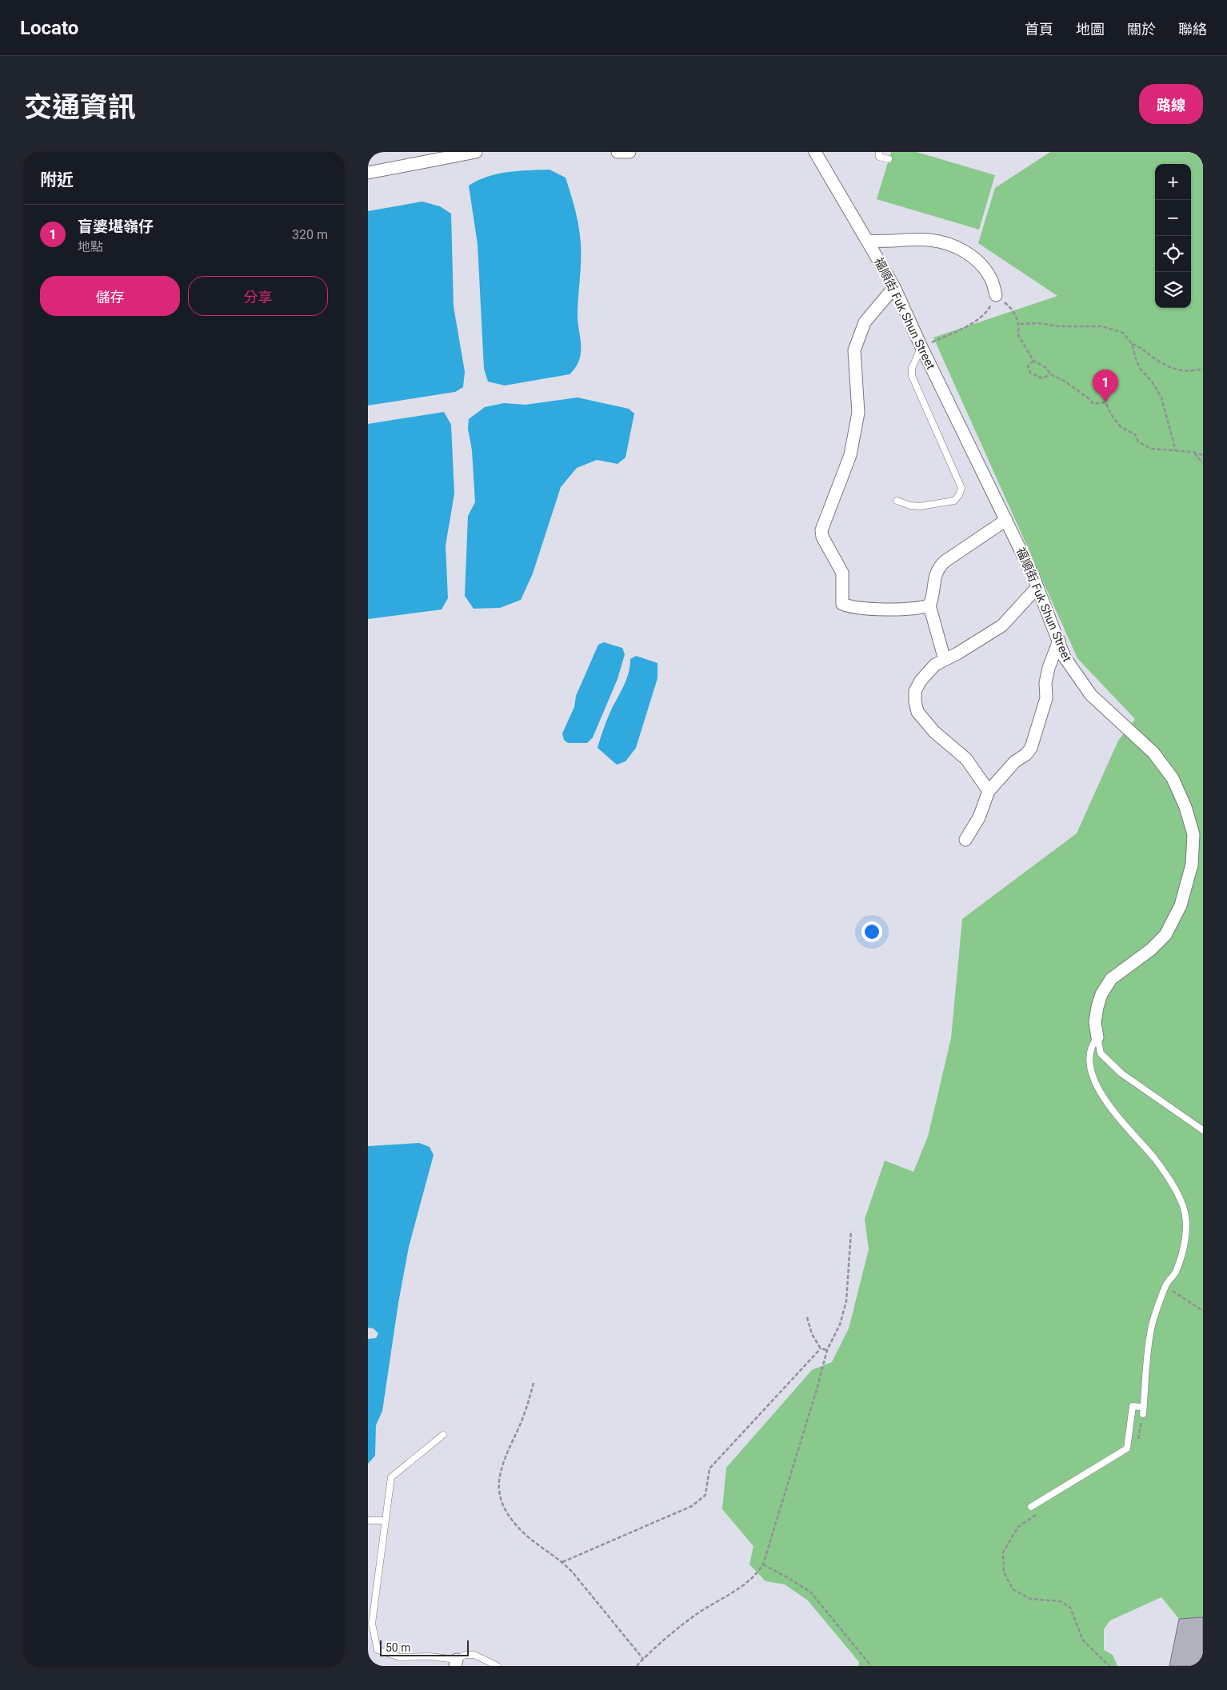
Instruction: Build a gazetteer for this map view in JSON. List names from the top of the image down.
{
  "streets": {
    "street": ["福順街 Fuk Shun Street"]
  },
  "scale_bar": "50 m",
  "page": {
    "header": "Locato",
    "nav": [
      "首頁",
      "地圖",
      "關於",
      "聯絡"
    ],
    "title": "交通資訊",
    "buttons": [
      "路線",
      ["儲存", "分享"]
    ],
    "heading": "附近",
    "map_buttons": ["+", "−"],
    "list": [
      {
        "mark": "1",
        "name": "盲婆堪嶺仔",
        "note": "地點",
        "value": "320 m"
      }
    ],
    "pins": "1",
    "scale": "50 m"
  }
}
